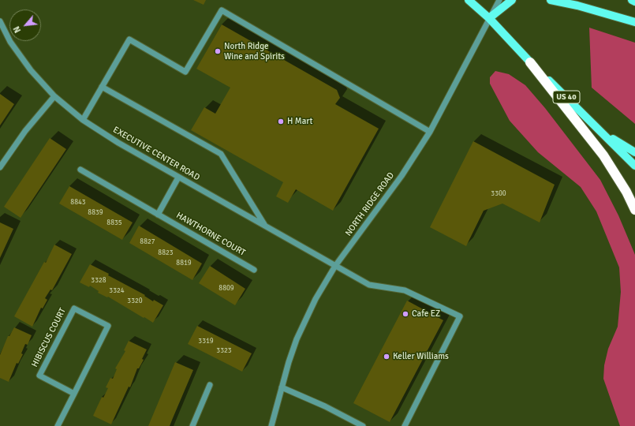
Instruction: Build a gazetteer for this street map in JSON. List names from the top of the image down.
{
  "streets": {
    "main road": ["US 40"],
    "street": [
      "EXECUTIVE CENTER ROAD",
      "NORTH RIDGE ROAD",
      "HAWTHORNE COURT",
      "HIBISCUS COURT"
    ]
  },
  "crossings": [
    ["US 40", "NORTH RIDGE ROAD"],
    ["EXECUTIVE CENTER ROAD", "NORTH RIDGE ROAD"]
  ],
  "places": [
    "North Ridge Wine and Spirits",
    "H Mart",
    "Cafe EZ",
    "Keller Williams"
  ],
  "house_numbers": [
    "3300",
    "8843",
    "8839",
    "8835",
    "8827",
    "8823",
    "8819",
    "3328",
    "8809",
    "3324",
    "3320",
    "3319",
    "3323"
  ],
  "north": "bottom left"
}
